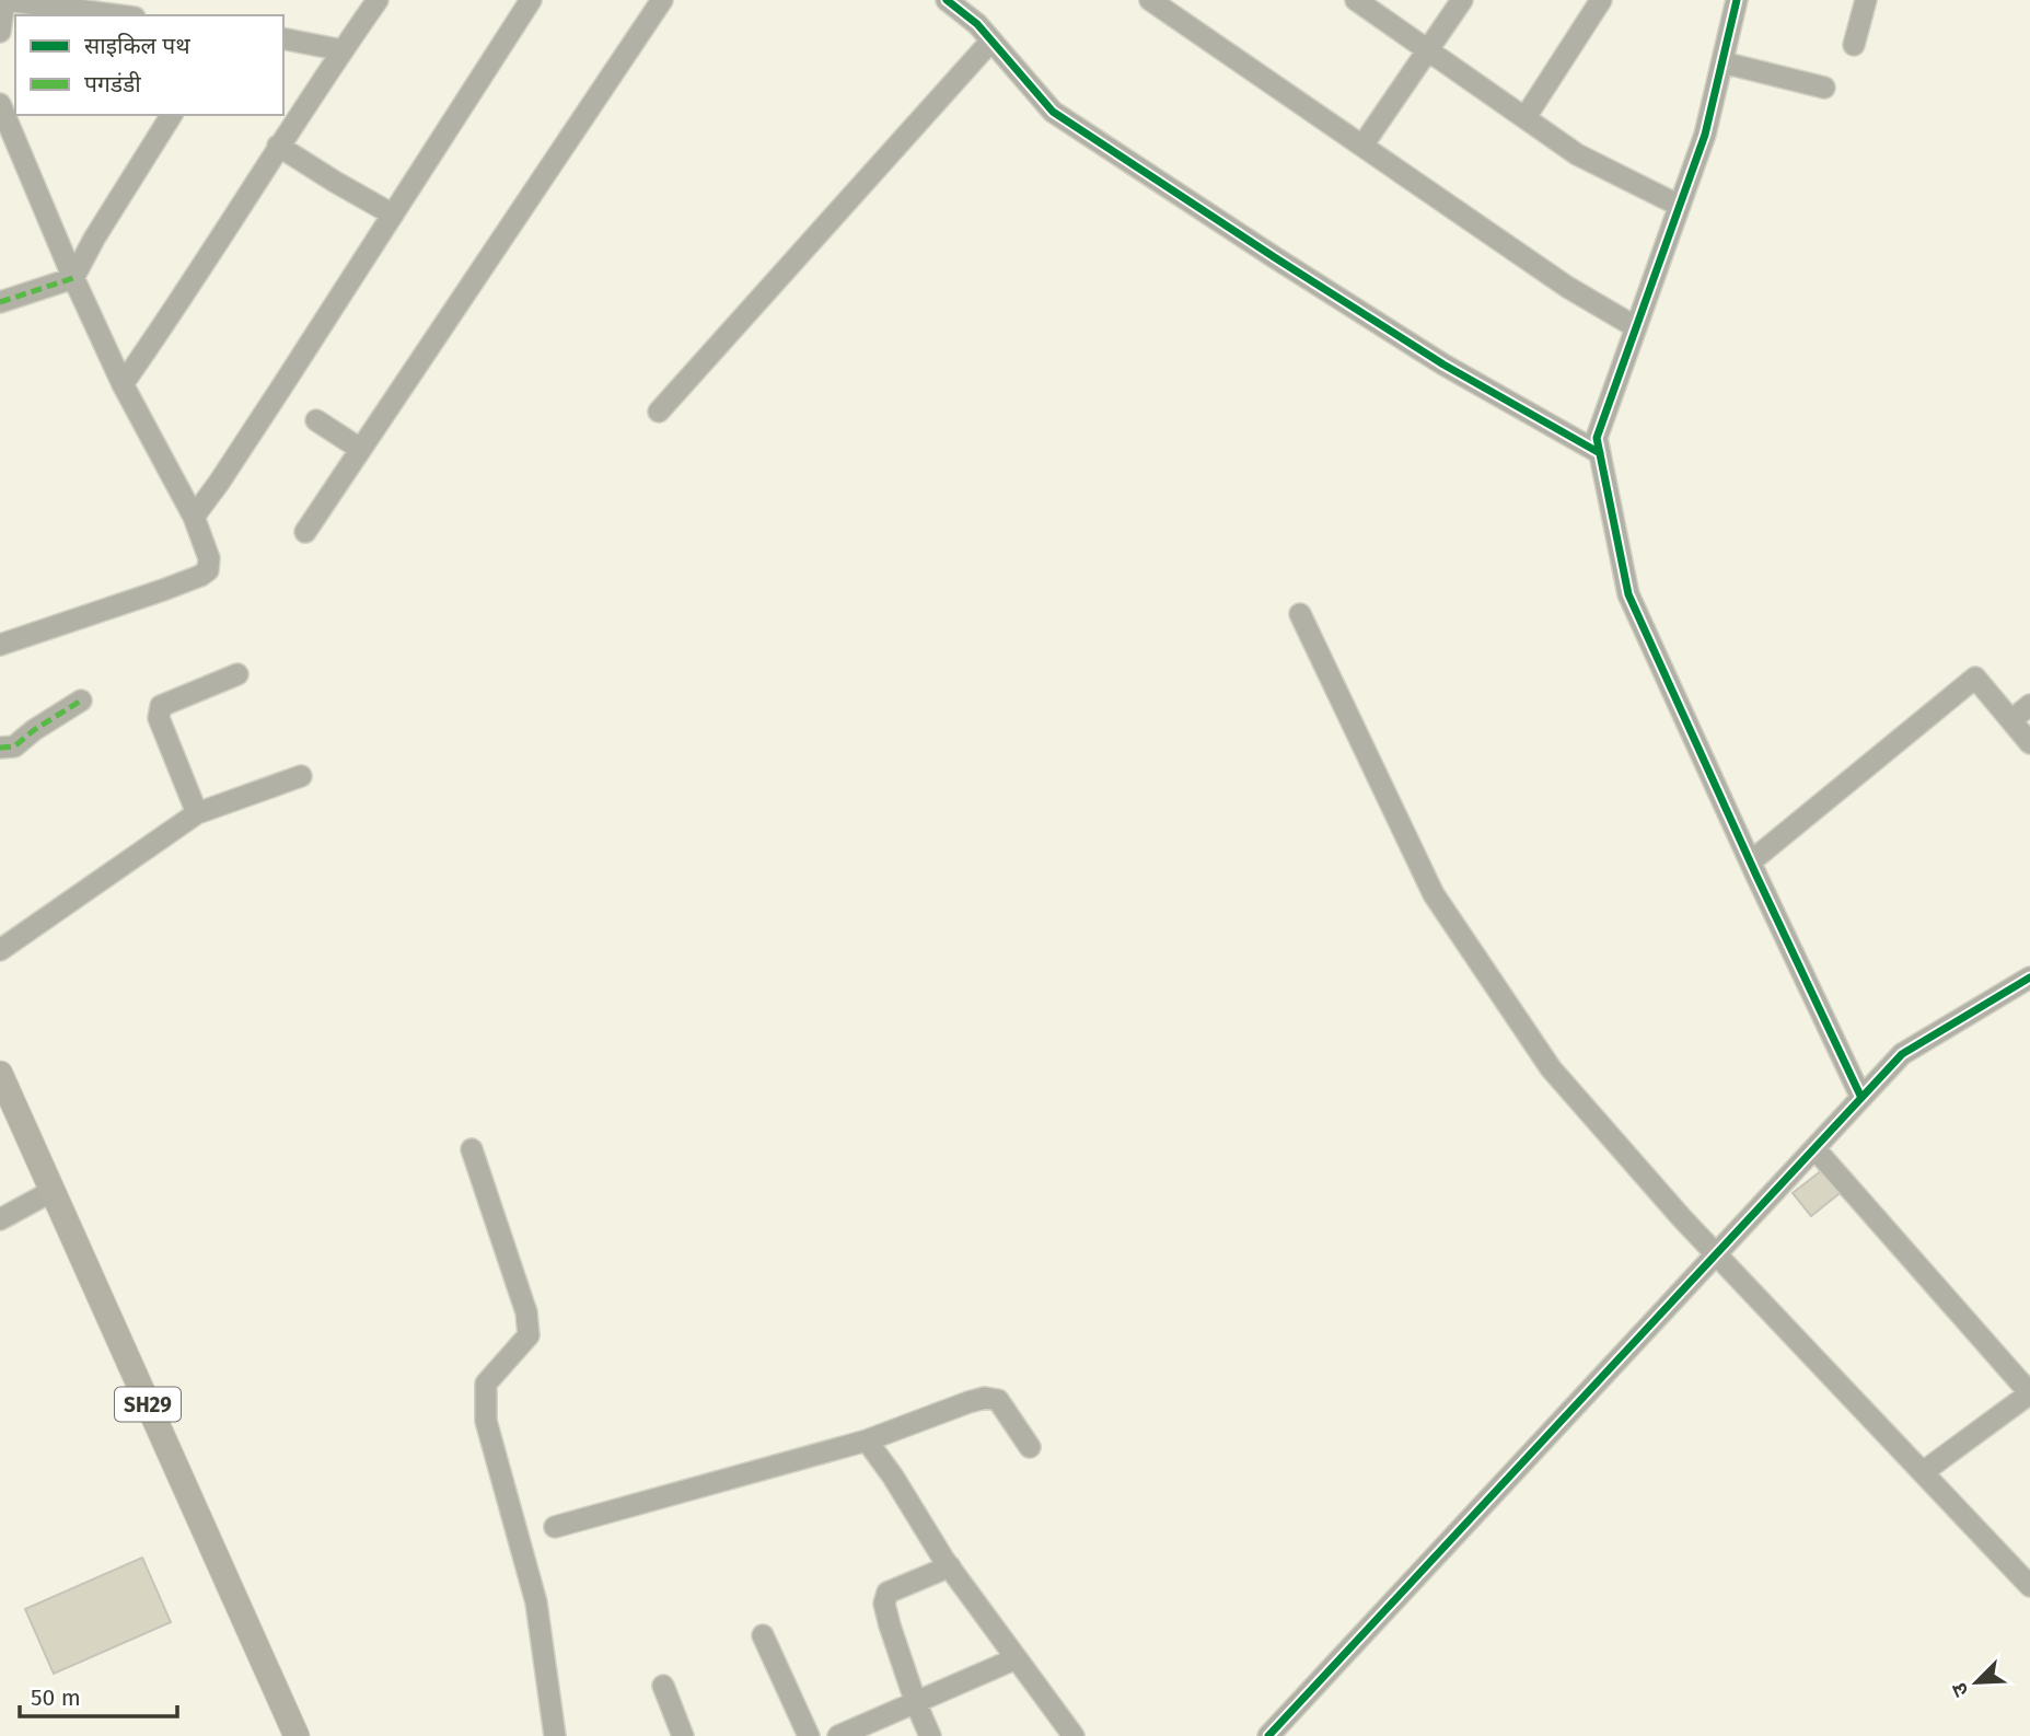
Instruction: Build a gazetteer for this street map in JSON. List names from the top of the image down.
{
  "streets": {
    "main road": ["SH29"]
  },
  "legend": ["साइकिल पथ", "पगडंडी"],
  "scale_bar": "50 m",
  "north": "bottom left"
}
